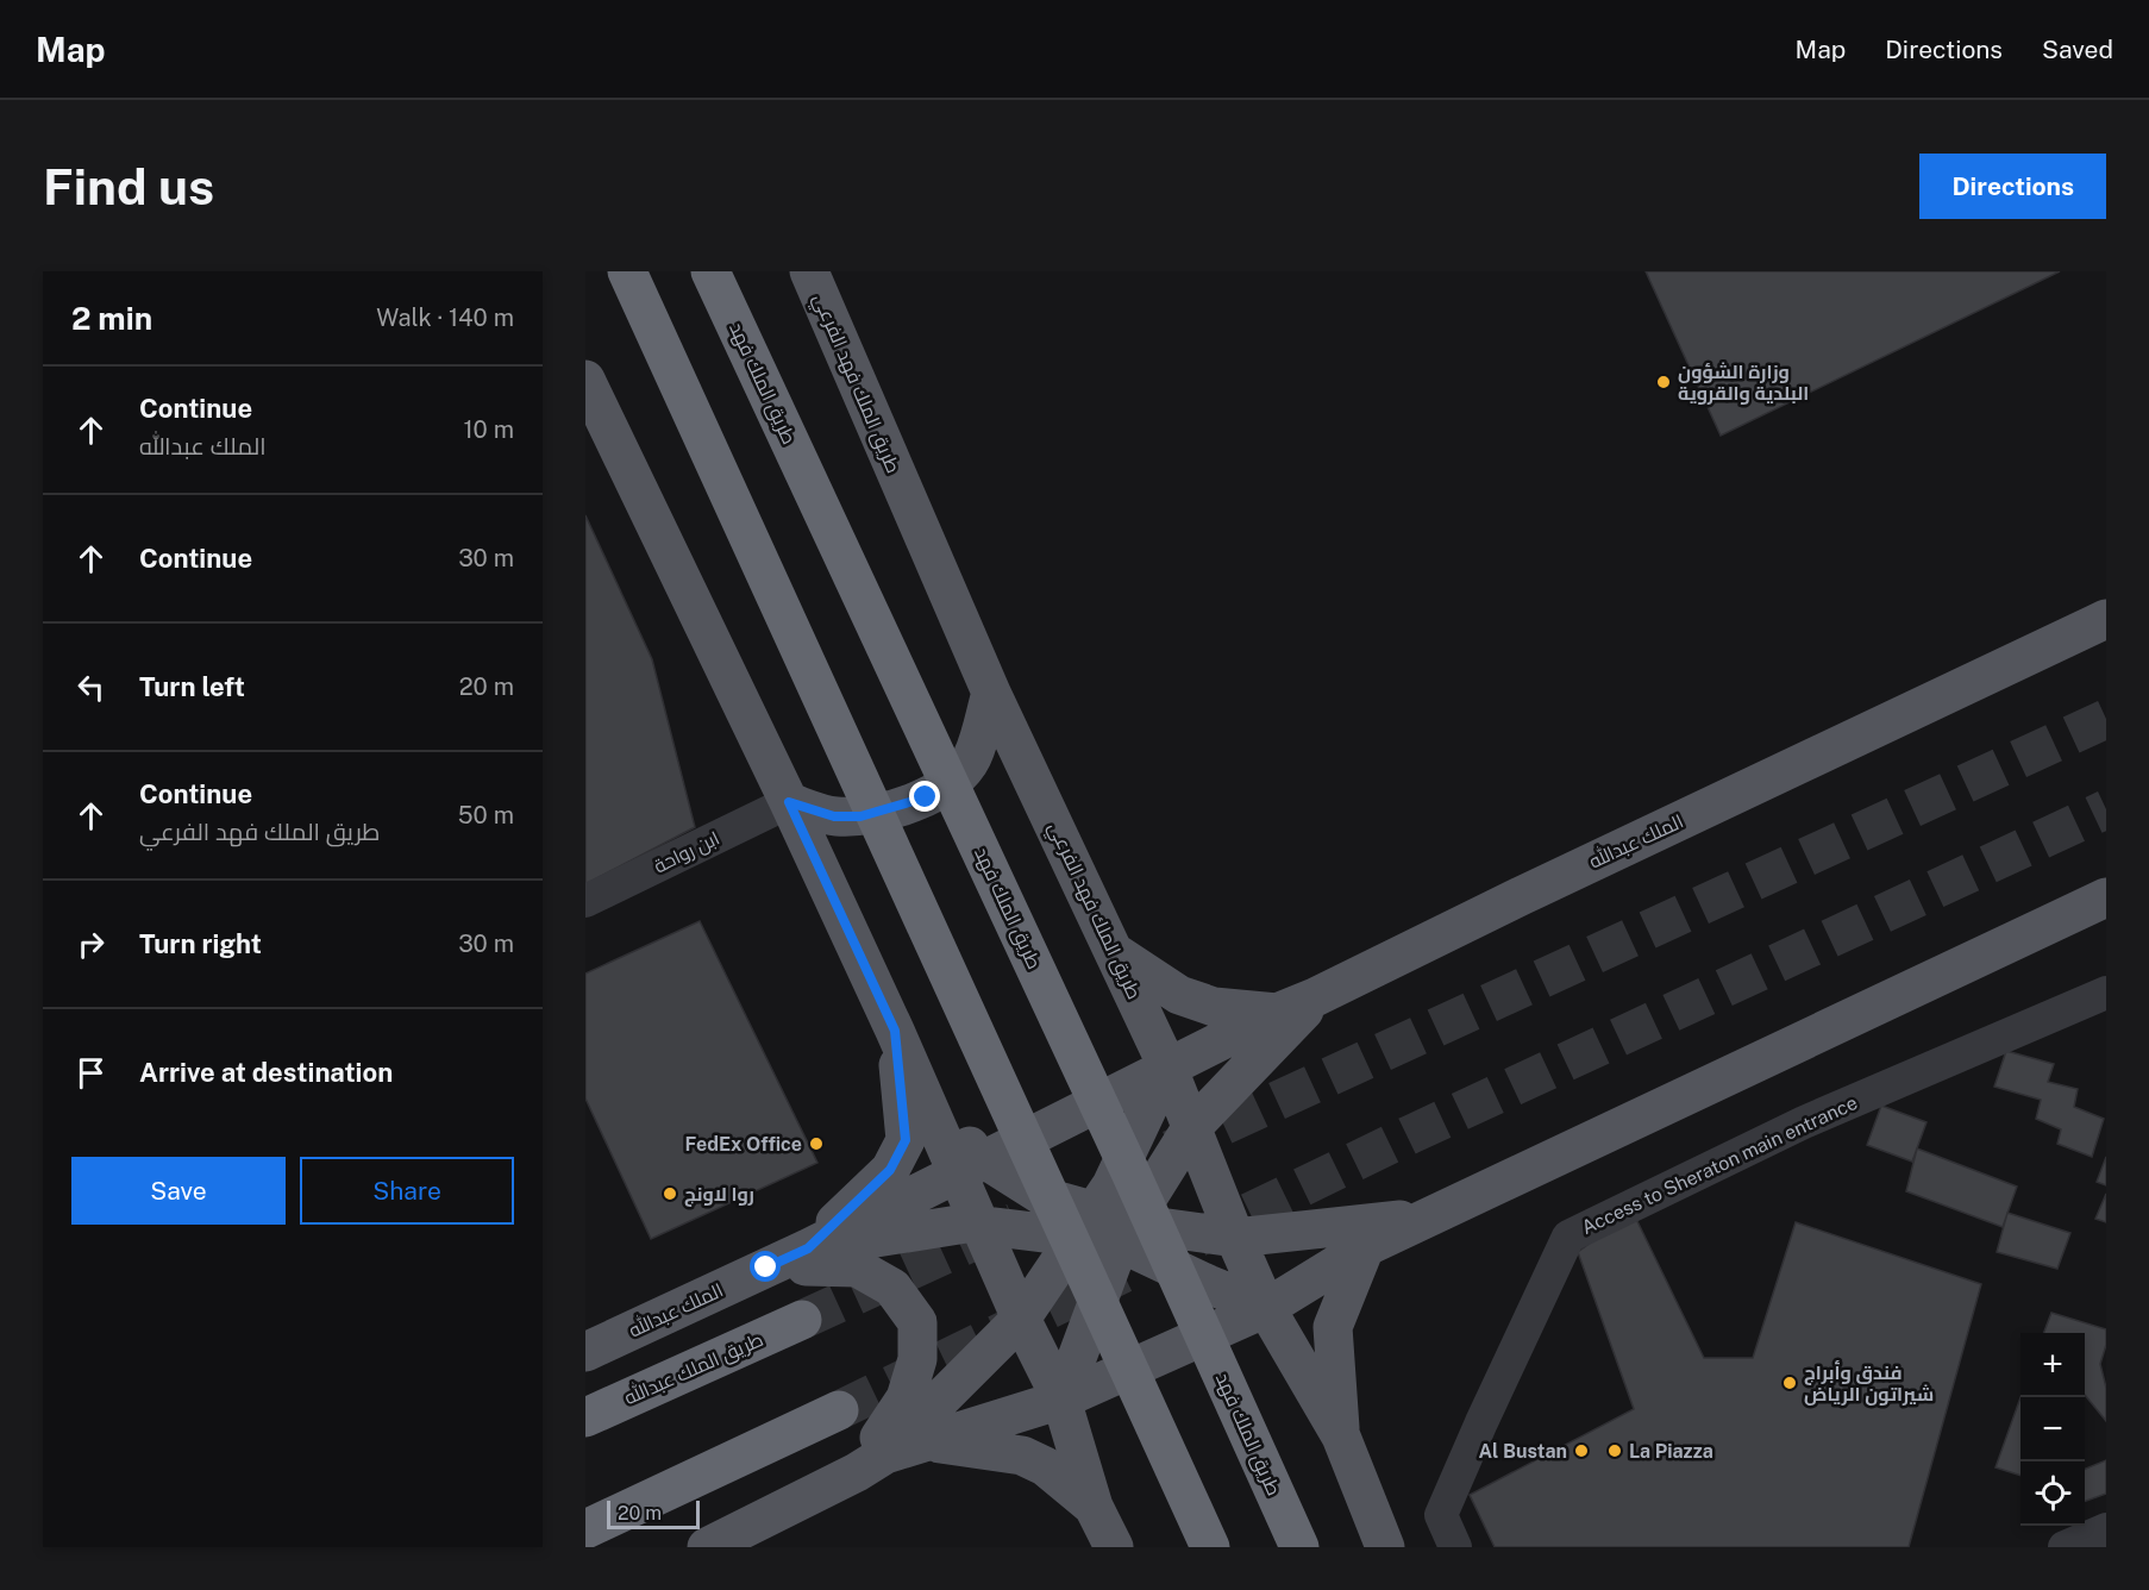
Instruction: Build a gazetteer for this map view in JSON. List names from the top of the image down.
{
  "streets": {
    "highway": ["طريق الملك فهد", "طريق الملك عبدالله"],
    "main road": ["طريق الملك فهد الفرعي", "الملك عبدالله"],
    "street": ["ابن رواحة", "Access to Sheraton main entrance"]
  },
  "crossings": [
    ["طريق الملك فهد الفرعي", "الملك عبدالله"]
  ],
  "places": [
    "وزارة الشؤون البلدية والقروية",
    "FedEx Office",
    "روا لاونج",
    "فندق وأبراج شيراتون الرياض",
    "Al Bustan",
    "La Piazza"
  ],
  "scale_bar": "20 m",
  "page": {
    "header": "Map",
    "nav": ["Map", "Directions", "Saved"],
    "buttons": [
      "Directions",
      ["Save", "Share"]
    ],
    "title": "Find us",
    "heading": ["2 min", "Walk · 140 m"],
    "list": [
      ["Continue", "الملك عبدالله", "10 m"],
      ["Continue", "30 m"],
      ["Turn left", "20 m"],
      ["Continue", "طريق الملك فهد الفرعي", "50 m"],
      ["Turn right", "30 m"],
      "Arrive at destination"
    ],
    "map_buttons": ["+", "−"],
    "scale": "20 m"
  }
}
